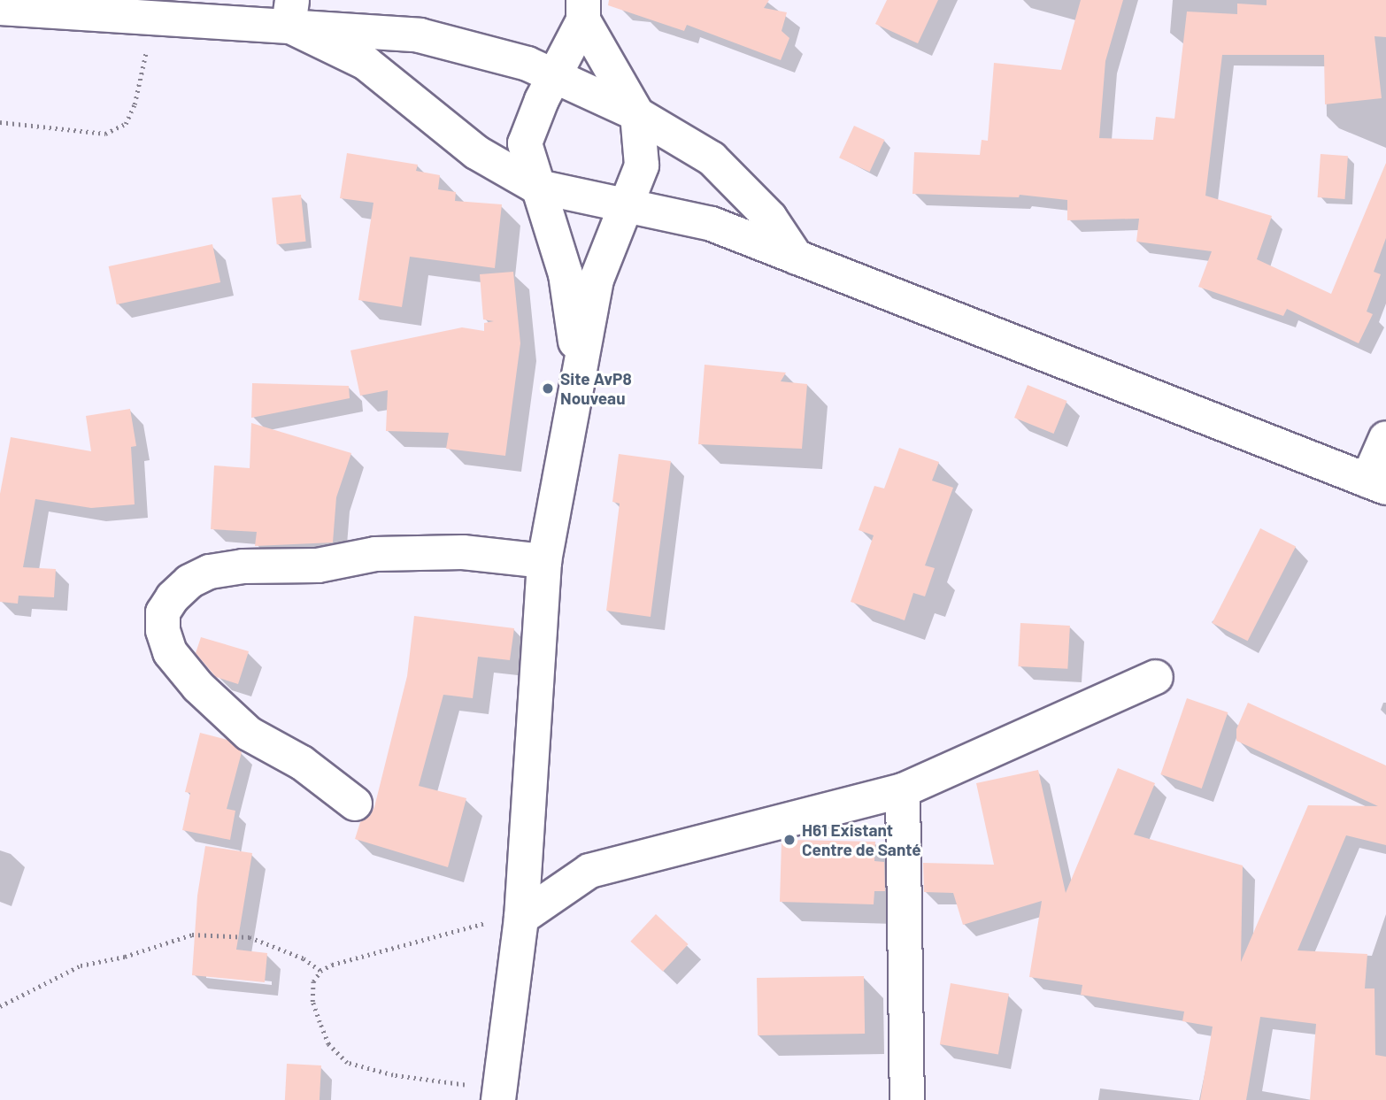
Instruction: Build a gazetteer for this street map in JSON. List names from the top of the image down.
{
  "places": ["Site AvP8 Nouveau", "H61 Existant Centre de Santé"]
}
